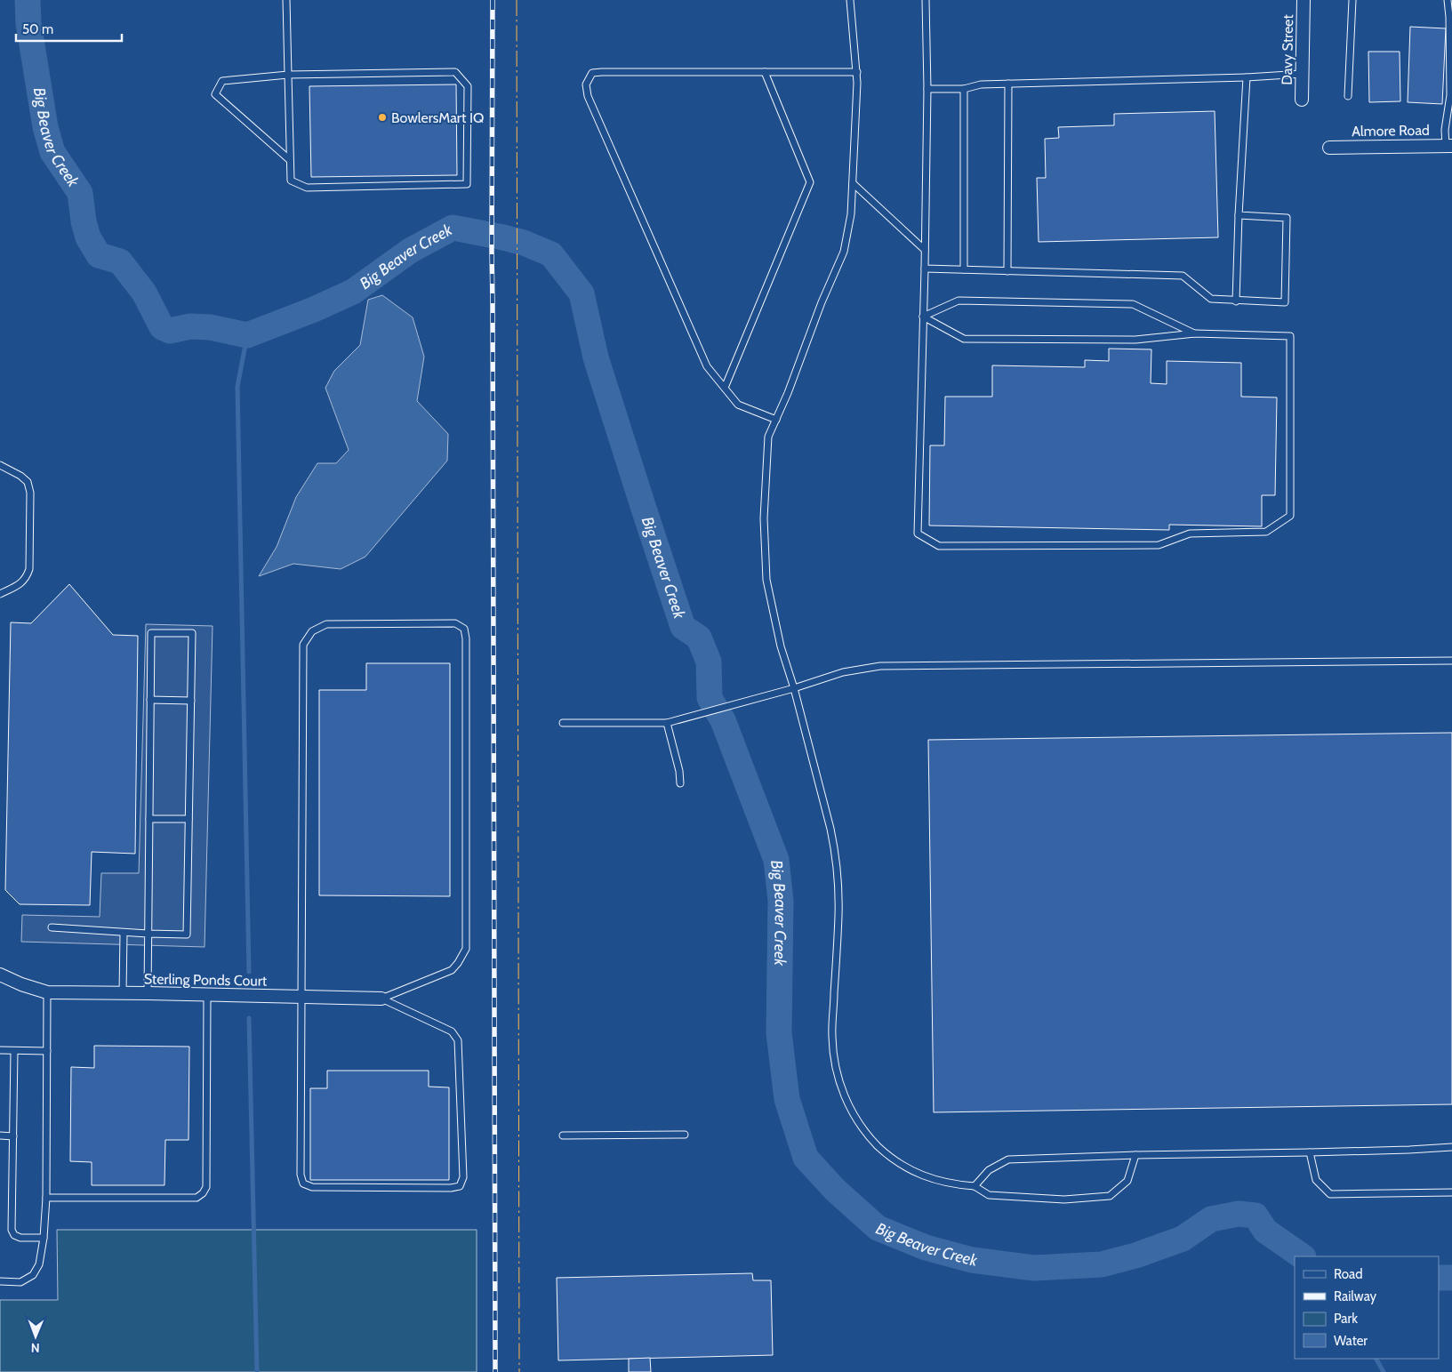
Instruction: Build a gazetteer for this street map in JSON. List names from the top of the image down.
{
  "streets": {
    "street": ["Davy Street", "Almore Road", "Sterling Ponds Court"]
  },
  "water": ["Big Beaver Creek"],
  "places": ["BowlersMart IQ"],
  "legend": [
    "Road",
    "Railway",
    "Park",
    "Water"
  ],
  "scale_bar": "50 m",
  "north": "bottom"
}
